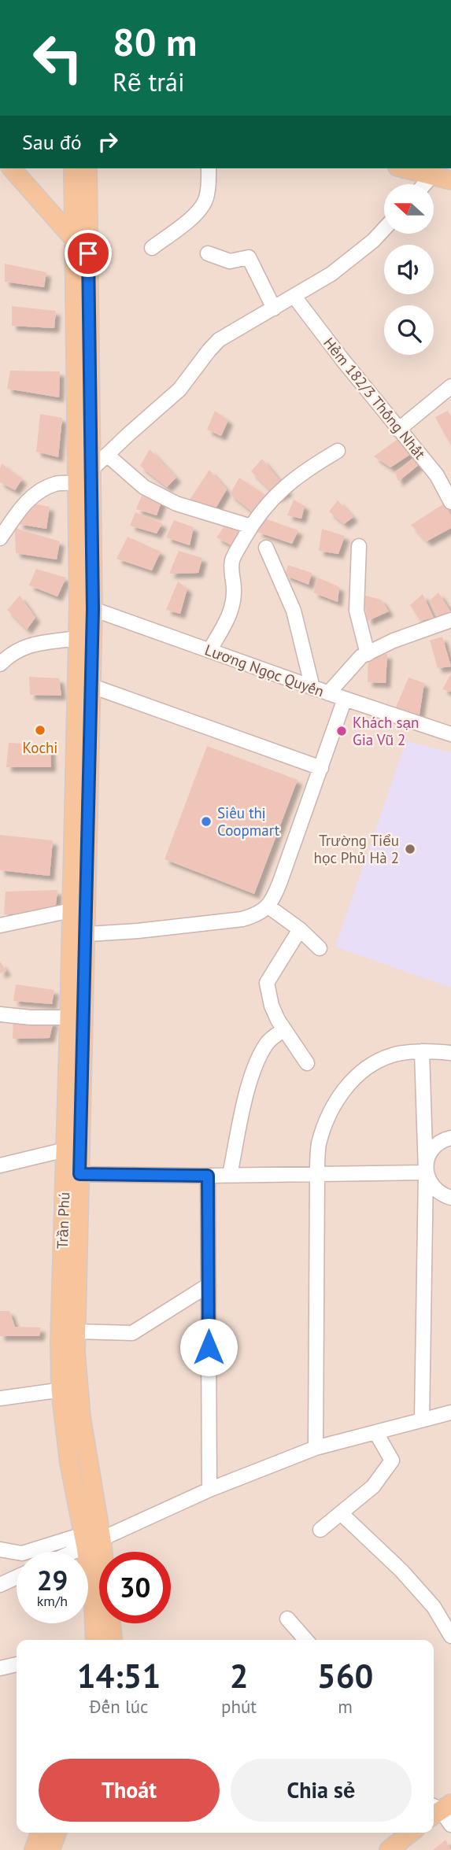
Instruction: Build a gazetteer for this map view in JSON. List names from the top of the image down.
{
  "streets": {
    "main road": ["Trần Phú"],
    "street": ["Hẻm 182/3 Thống Nhất", "Lương Ngọc Quyến"]
  },
  "crossings": [
    ["Lương Ngọc Quyến", "Trần Phú"]
  ],
  "places": [
    "Kochi",
    "Khách sạn Gia Vũ 2",
    "Siêu thị Coopmart",
    "Trường Tiểu học Phủ Hà 2"
  ],
  "north": "left",
  "page": {
    "turn": ["80 m", "Rẽ trái"],
    "then": "Sau đó",
    "speed": "29 km/h",
    "limit": "30",
    "eta": [
      "14:51",
      "Đến lúc",
      "2",
      "phút",
      "560",
      "m"
    ],
    "buttons": ["Thoát", "Chia sẻ"]
  }
}
